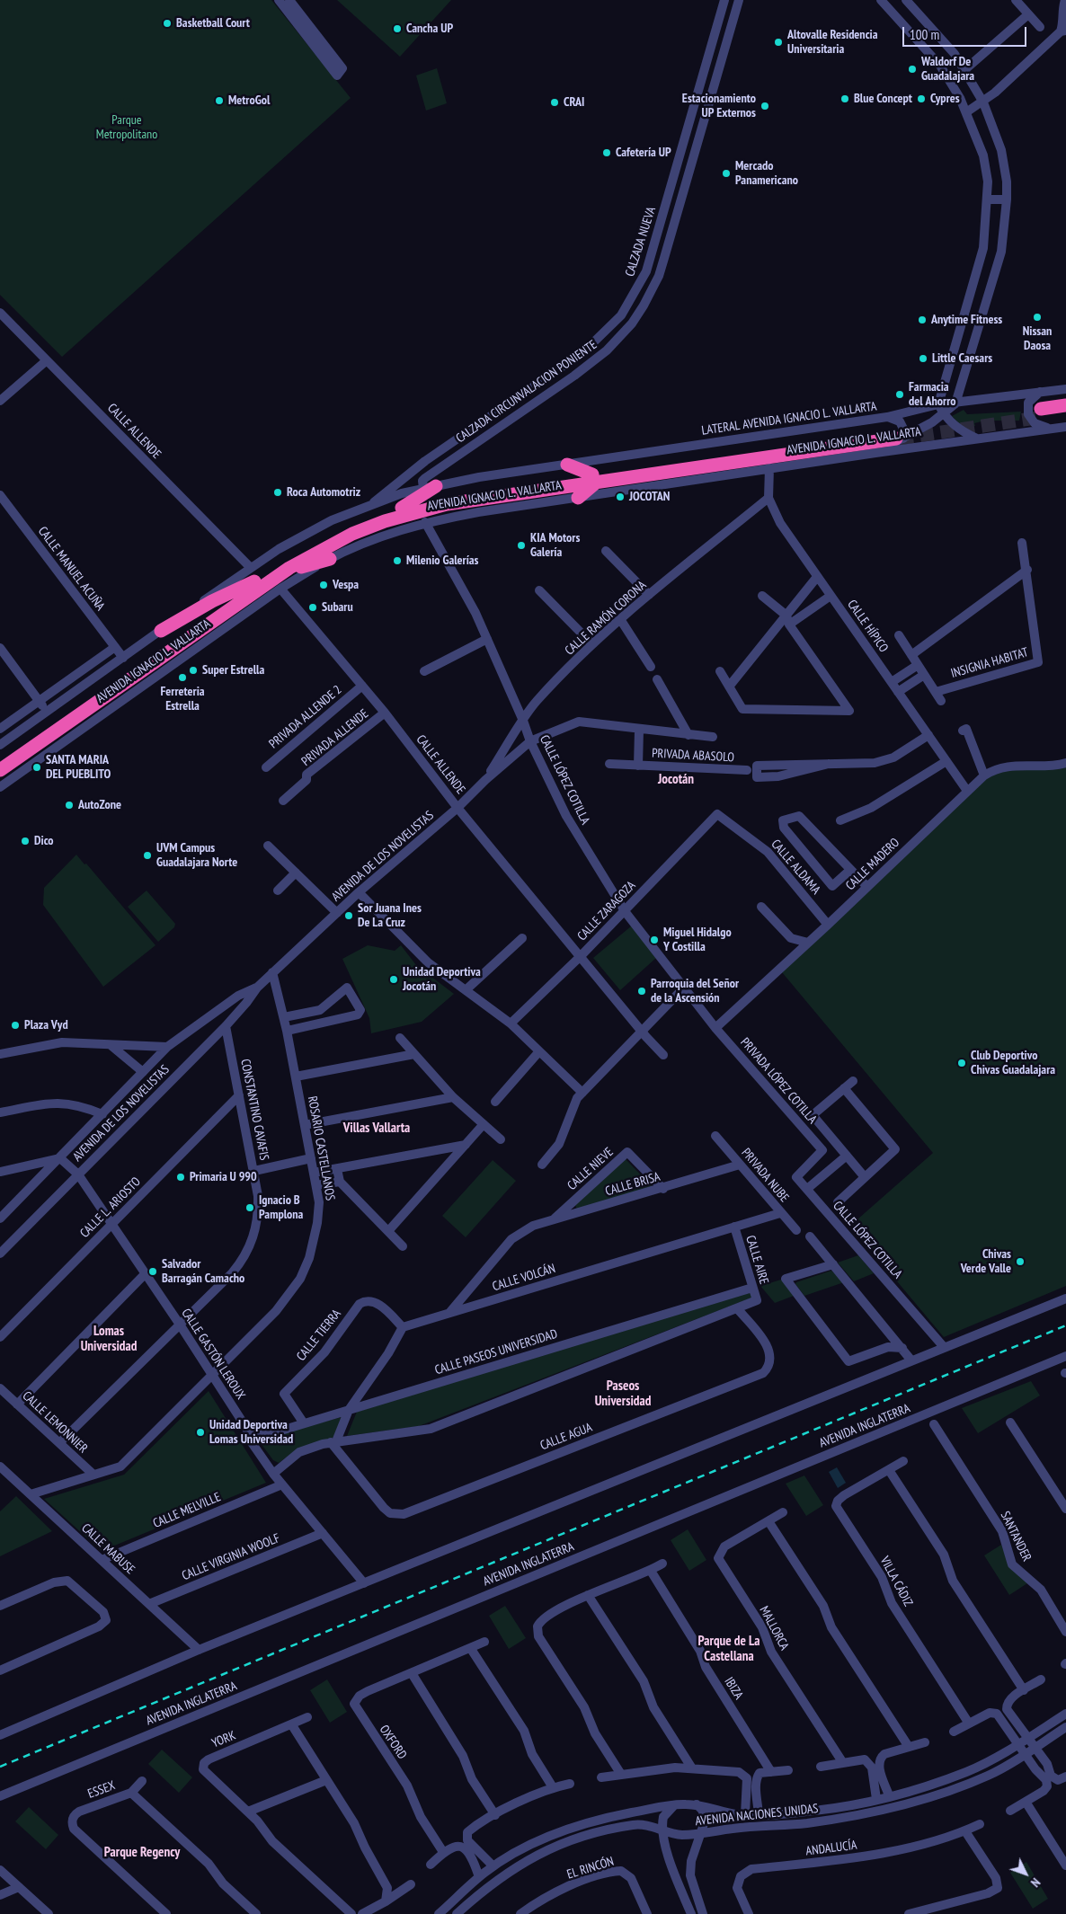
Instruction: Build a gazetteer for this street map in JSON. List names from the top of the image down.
{
  "streets": {
    "highway": ["AVENIDA IGNACIO L. VALLARTA"],
    "street": [
      "CALZADA NUEVA",
      "CALZADA CIRCUNVALACION PONIENTE",
      "LATERAL AVENIDA IGNACIO L. VALLARTA",
      "CALLE ALLENDE",
      "CALLE MANUEL ACUÑA",
      "CALLE RAMÓN CORONA",
      "CALLE HÍPICO",
      "INSIGNIA HABITAT",
      "PRIVADA ALLENDE 2",
      "PRIVADA ALLENDE",
      "PRIVADA ABASOLO",
      "CALLE LÓPEZ COTILLA",
      "AVENIDA DE LOS NOVELISTAS",
      "CALLE MADERO",
      "CALLE ALDAMA",
      "CALLE ZARAGOZA",
      "PRIVADA LÓPEZ COTILLA",
      "CONSTANTINO CAVAFIS",
      "ROSARIO CASTELLANOS",
      "CALLE NIEVE",
      "PRIVADA NUBE",
      "CALLE BRISA",
      "CALLE L. ARIOSTO",
      "CALLE AIRE",
      "CALLE VOLCÁN",
      "CALLE TIERRA",
      "CALLE PASEOS UNIVERSIDAD",
      "CALLE GASTÓN LEROUX",
      "CALLE LEMONNIER",
      "AVENIDA INGLATERRA",
      "CALLE AGUA",
      "CALLE MELVILLE",
      "SANTANDER",
      "CALLE MABUSE",
      "CALLE VIRGINIA WOOLF",
      "VILLA CÁDIZ",
      "MALLORCA",
      "IBIZA",
      "YORK",
      "OXFORD",
      "ESSEX",
      "AVENIDA NACIONES UNIDAS",
      "ANDALUCÍA",
      "EL RINCÓN"
    ]
  },
  "crossings": [
    ["CALZADA NUEVA", "AVENIDA IGNACIO L. VALLARTA"],
    ["CALZADA CIRCUNVALACION PONIENTE", "AVENIDA IGNACIO L. VALLARTA"],
    ["LATERAL AVENIDA IGNACIO L. VALLARTA", "AVENIDA IGNACIO L. VALLARTA"],
    ["CALLE ALLENDE", "AVENIDA IGNACIO L. VALLARTA"],
    ["CALLE ALLENDE", "PRIVADA ALLENDE 2"],
    ["CALLE ALLENDE", "PRIVADA ALLENDE"],
    ["CALLE ALLENDE", "AVENIDA DE LOS NOVELISTAS"],
    ["CALLE ALLENDE", "CALLE ZARAGOZA"],
    ["AVENIDA IGNACIO L. VALLARTA", "CALLE MANUEL ACUÑA"],
    ["AVENIDA IGNACIO L. VALLARTA", "CALLE HÍPICO"],
    ["AVENIDA IGNACIO L. VALLARTA", "CALLE LÓPEZ COTILLA"],
    ["CALLE RAMÓN CORONA", "CALLE HÍPICO"],
    ["CALLE RAMÓN CORONA", "PRIVADA ABASOLO"],
    ["CALLE RAMÓN CORONA", "CALLE LÓPEZ COTILLA"],
    ["CALLE RAMÓN CORONA", "AVENIDA DE LOS NOVELISTAS"],
    ["CALLE HÍPICO", "CALLE MADERO"],
    ["PRIVADA ABASOLO", "CALLE LÓPEZ COTILLA"],
    ["PRIVADA ABASOLO", "AVENIDA DE LOS NOVELISTAS"],
    ["CALLE LÓPEZ COTILLA", "CALLE MADERO"],
    ["CALLE LÓPEZ COTILLA", "CALLE ZARAGOZA"],
    ["CALLE LÓPEZ COTILLA", "PRIVADA LÓPEZ COTILLA"],
    ["AVENIDA DE LOS NOVELISTAS", "CONSTANTINO CAVAFIS"],
    ["AVENIDA DE LOS NOVELISTAS", "ROSARIO CASTELLANOS"],
    ["AVENIDA DE LOS NOVELISTAS", "CALLE GASTÓN LEROUX"],
    ["CALLE MADERO", "CALLE ALDAMA"],
    ["CALLE MADERO", "PRIVADA LÓPEZ COTILLA"],
    ["CALLE ALDAMA", "CALLE ZARAGOZA"],
    ["CONSTANTINO CAVAFIS", "CALLE L. ARIOSTO"],
    ["CONSTANTINO CAVAFIS", "CALLE GASTÓN LEROUX"],
    ["CONSTANTINO CAVAFIS", "CALLE LEMONNIER"],
    ["ROSARIO CASTELLANOS", "CALLE GASTÓN LEROUX"],
    ["ROSARIO CASTELLANOS", "CALLE LEMONNIER"],
    ["ROSARIO CASTELLANOS", "CALLE MABUSE"],
    ["CALLE NIEVE", "CALLE BRISA"],
    ["PRIVADA NUBE", "CALLE BRISA"],
    ["PRIVADA NUBE", "CALLE VOLCÁN"],
    ["CALLE BRISA", "CALLE VOLCÁN"],
    ["CALLE L. ARIOSTO", "CALLE GASTÓN LEROUX"],
    ["CALLE AIRE", "CALLE VOLCÁN"],
    ["CALLE AIRE", "CALLE PASEOS UNIVERSIDAD"],
    ["CALLE AIRE", "CALLE AGUA"],
    ["CALLE VOLCÁN", "CALLE TIERRA"],
    ["CALLE TIERRA", "CALLE PASEOS UNIVERSIDAD"],
    ["CALLE PASEOS UNIVERSIDAD", "CALLE GASTÓN LEROUX"],
    ["CALLE GASTÓN LEROUX", "CALLE MELVILLE"],
    ["CALLE GASTÓN LEROUX", "CALLE VIRGINIA WOOLF"],
    ["CALLE MELVILLE", "CALLE MABUSE"],
    ["CALLE MABUSE", "CALLE VIRGINIA WOOLF"]
  ],
  "districts": [
    "Jocotán",
    "Villas Vallarta",
    "Lomas Universidad",
    "Paseos Universidad",
    "Parque de La Castellana",
    "Parque Regency"
  ],
  "parks": ["Parque Metropolitano"],
  "places": [
    "Basketball Court",
    "Cancha UP",
    "Altovalle Residencia Universitaria",
    "Waldorf De Guadalajara",
    "Blue Concept",
    "Cypres",
    "MetroGol",
    "CRAI",
    "Estacionamiento UP Externos",
    "Cafetería UP",
    "Mercado Panamericano",
    "Nissan Daosa",
    "Anytime Fitness",
    "Little Caesars",
    "Farmacia del Ahorro",
    "Roca Automotriz",
    "JOCOTAN",
    "KIA Motors Galería",
    "Milenio Galerías",
    "Vespa",
    "Subaru",
    "Super Estrella",
    "Ferreteria Estrella",
    "SANTA MARIA DEL PUEBLITO",
    "AutoZone",
    "Dico",
    "UVM Campus Guadalajara Norte",
    "Sor Juana Ines De La Cruz",
    "Miguel Hidalgo Y Costilla",
    "Unidad Deportiva Jocotán",
    "Parroquia del Señor de la Ascensión",
    "Plaza Vyd",
    "Club Deportivo Chivas Guadalajara",
    "Primaria U 990",
    "Ignacio B Pamplona",
    "Chivas Verde Valle",
    "Salvador Barragán Camacho",
    "Unidad Deportiva Lomas Universidad"
  ],
  "scale_bar": "100 m",
  "north": "bottom right"
}
